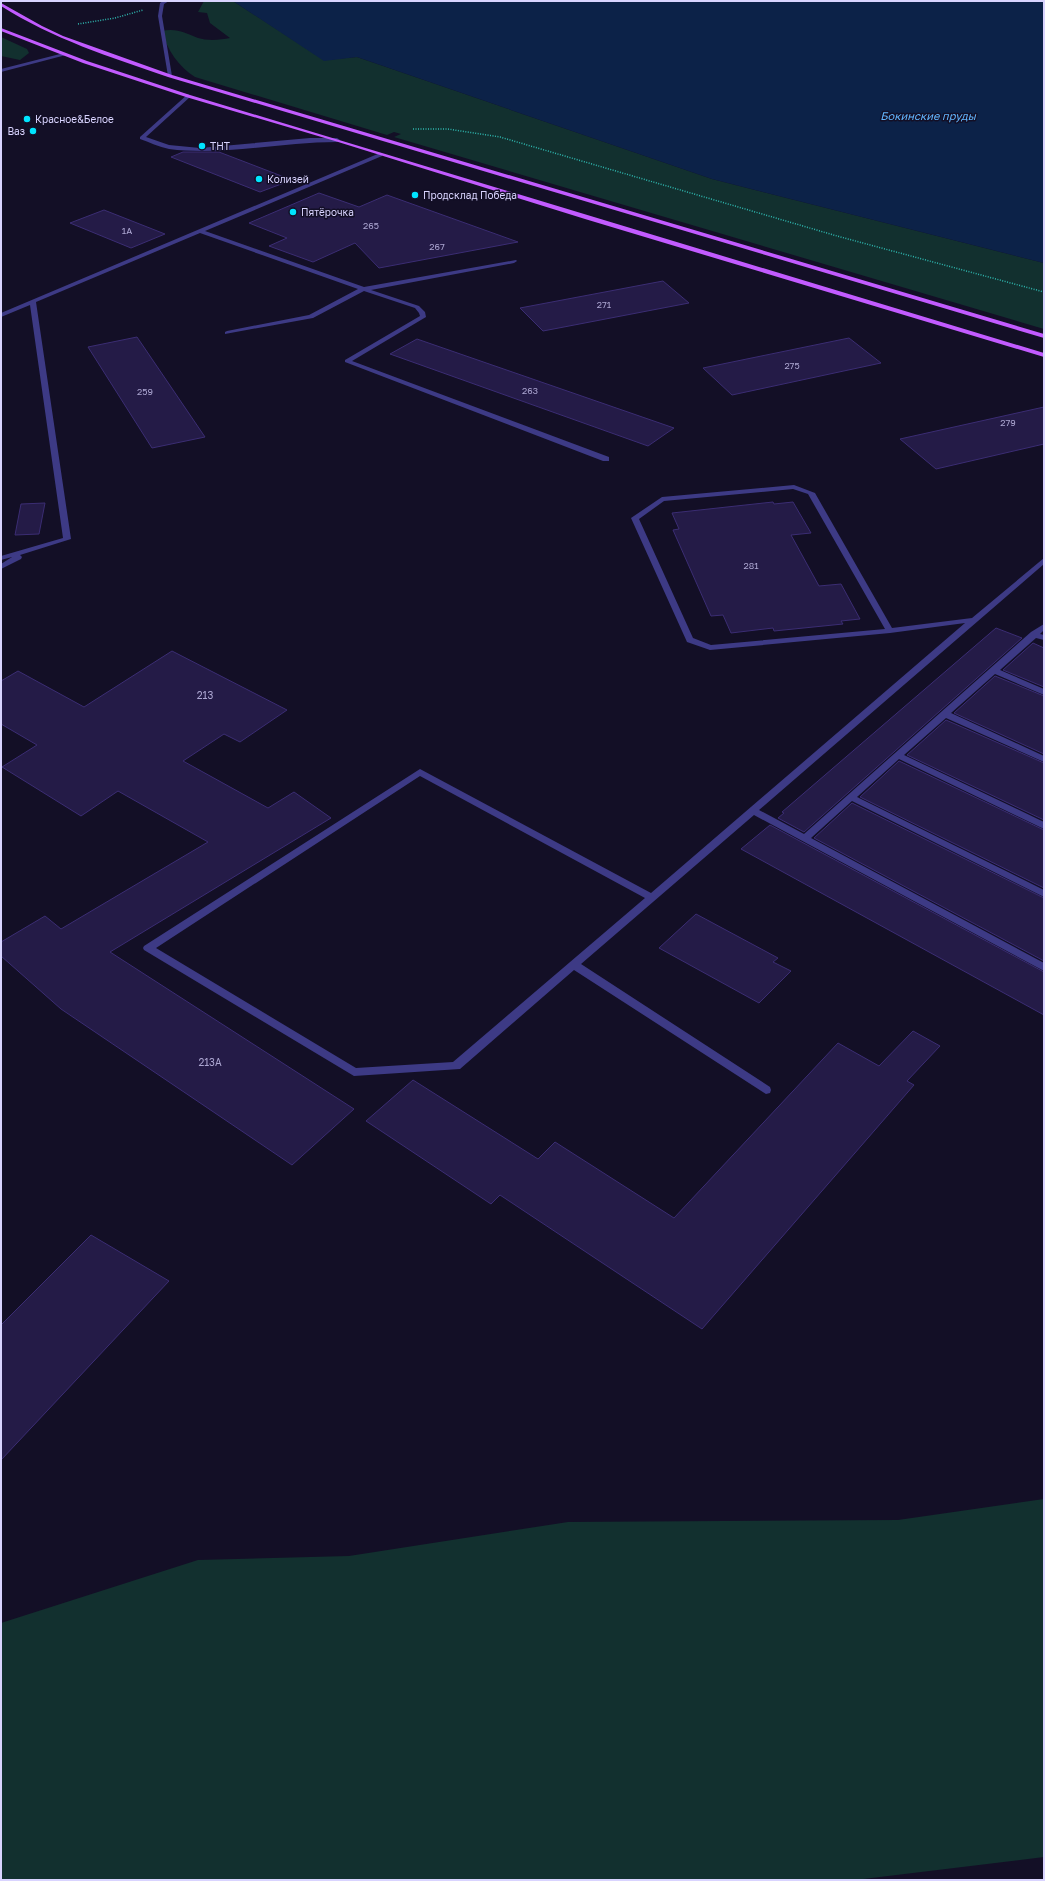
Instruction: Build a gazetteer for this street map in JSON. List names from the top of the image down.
{
  "water": ["Бокинские пруды"],
  "places": [
    "Красное&Белое",
    "Ваз",
    "ТНТ",
    "Колизей",
    "Продсклад Победа",
    "Пятёрочка"
  ],
  "house_numbers": [
    "265",
    "1А",
    "267",
    "271",
    "275",
    "263",
    "259",
    "279",
    "281",
    "213",
    "213А"
  ]
}
